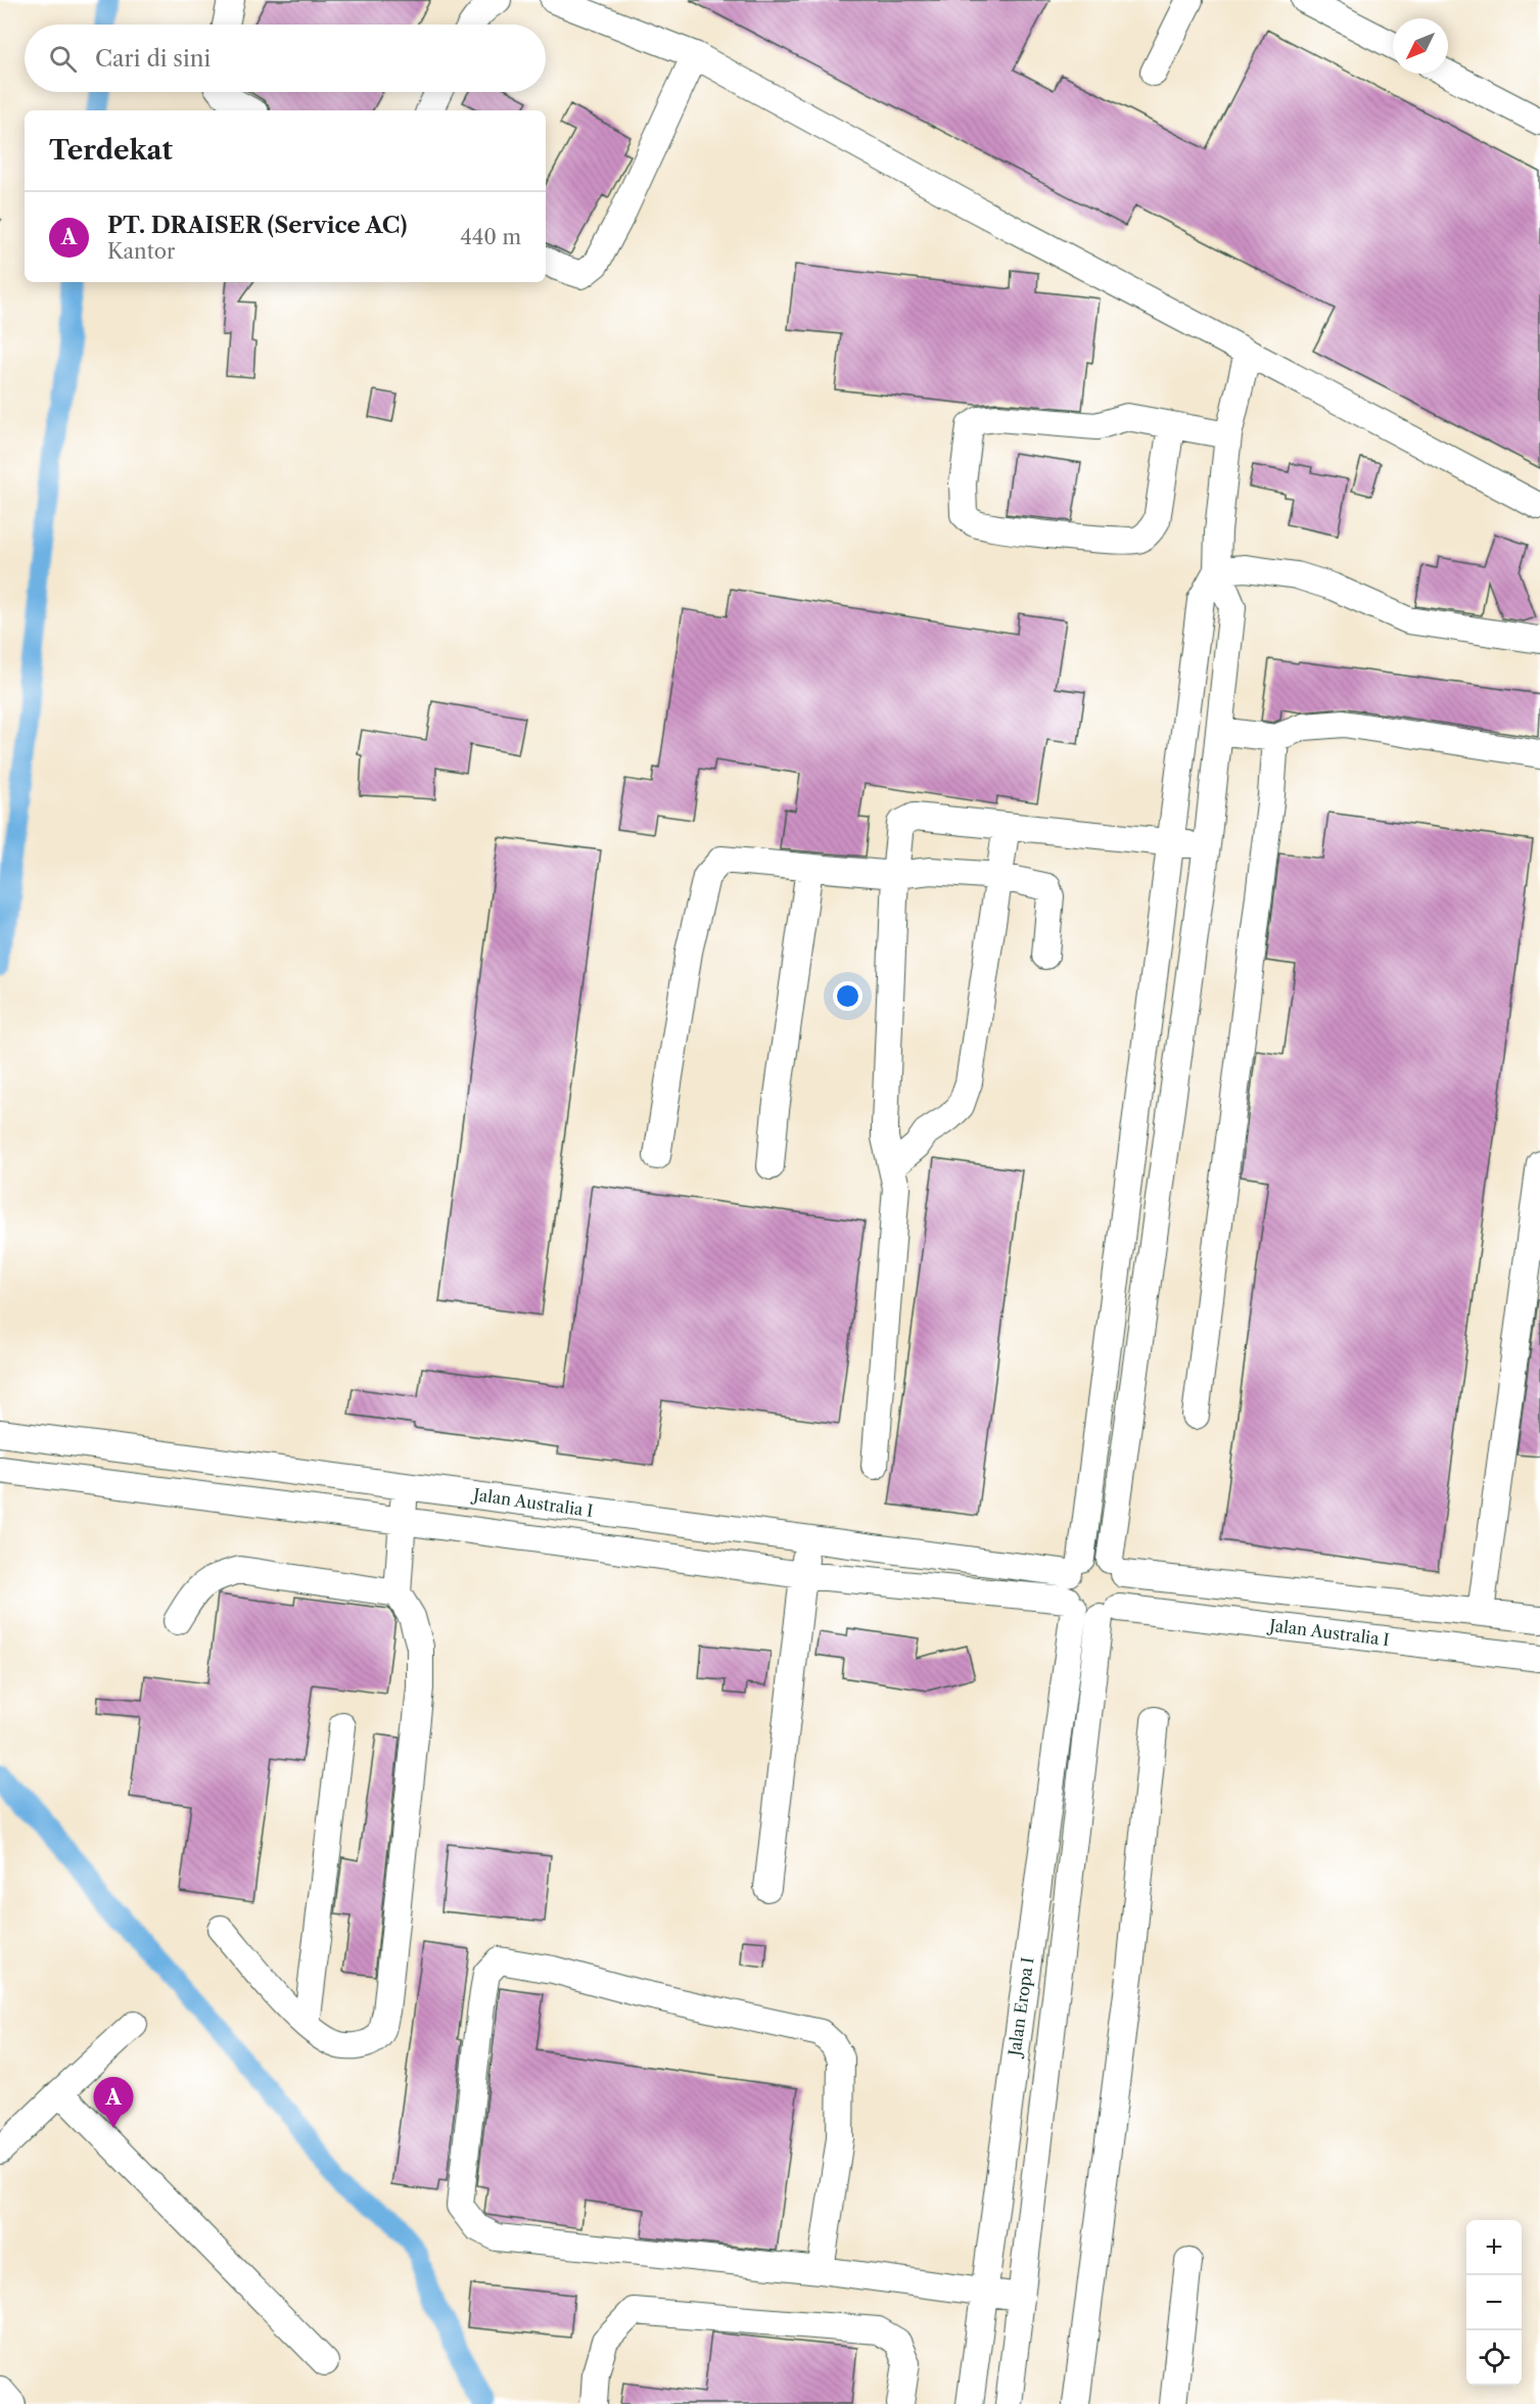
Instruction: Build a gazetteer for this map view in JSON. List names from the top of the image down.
{
  "streets": {
    "lane": ["Jalan Australia I", "Jalan Eropa I"]
  },
  "crossings": [
    ["Jalan Australia I", "Jalan Eropa I"]
  ],
  "north": "bottom left",
  "page": {
    "search": "Cari di sini",
    "heading": "Terdekat",
    "list": [
      {
        "mark": "A",
        "name": "PT. DRAISER (Service AC)",
        "note": "Kantor",
        "value": "440 m"
      }
    ],
    "pins": "A",
    "map_buttons": ["+", "−"]
  }
}
